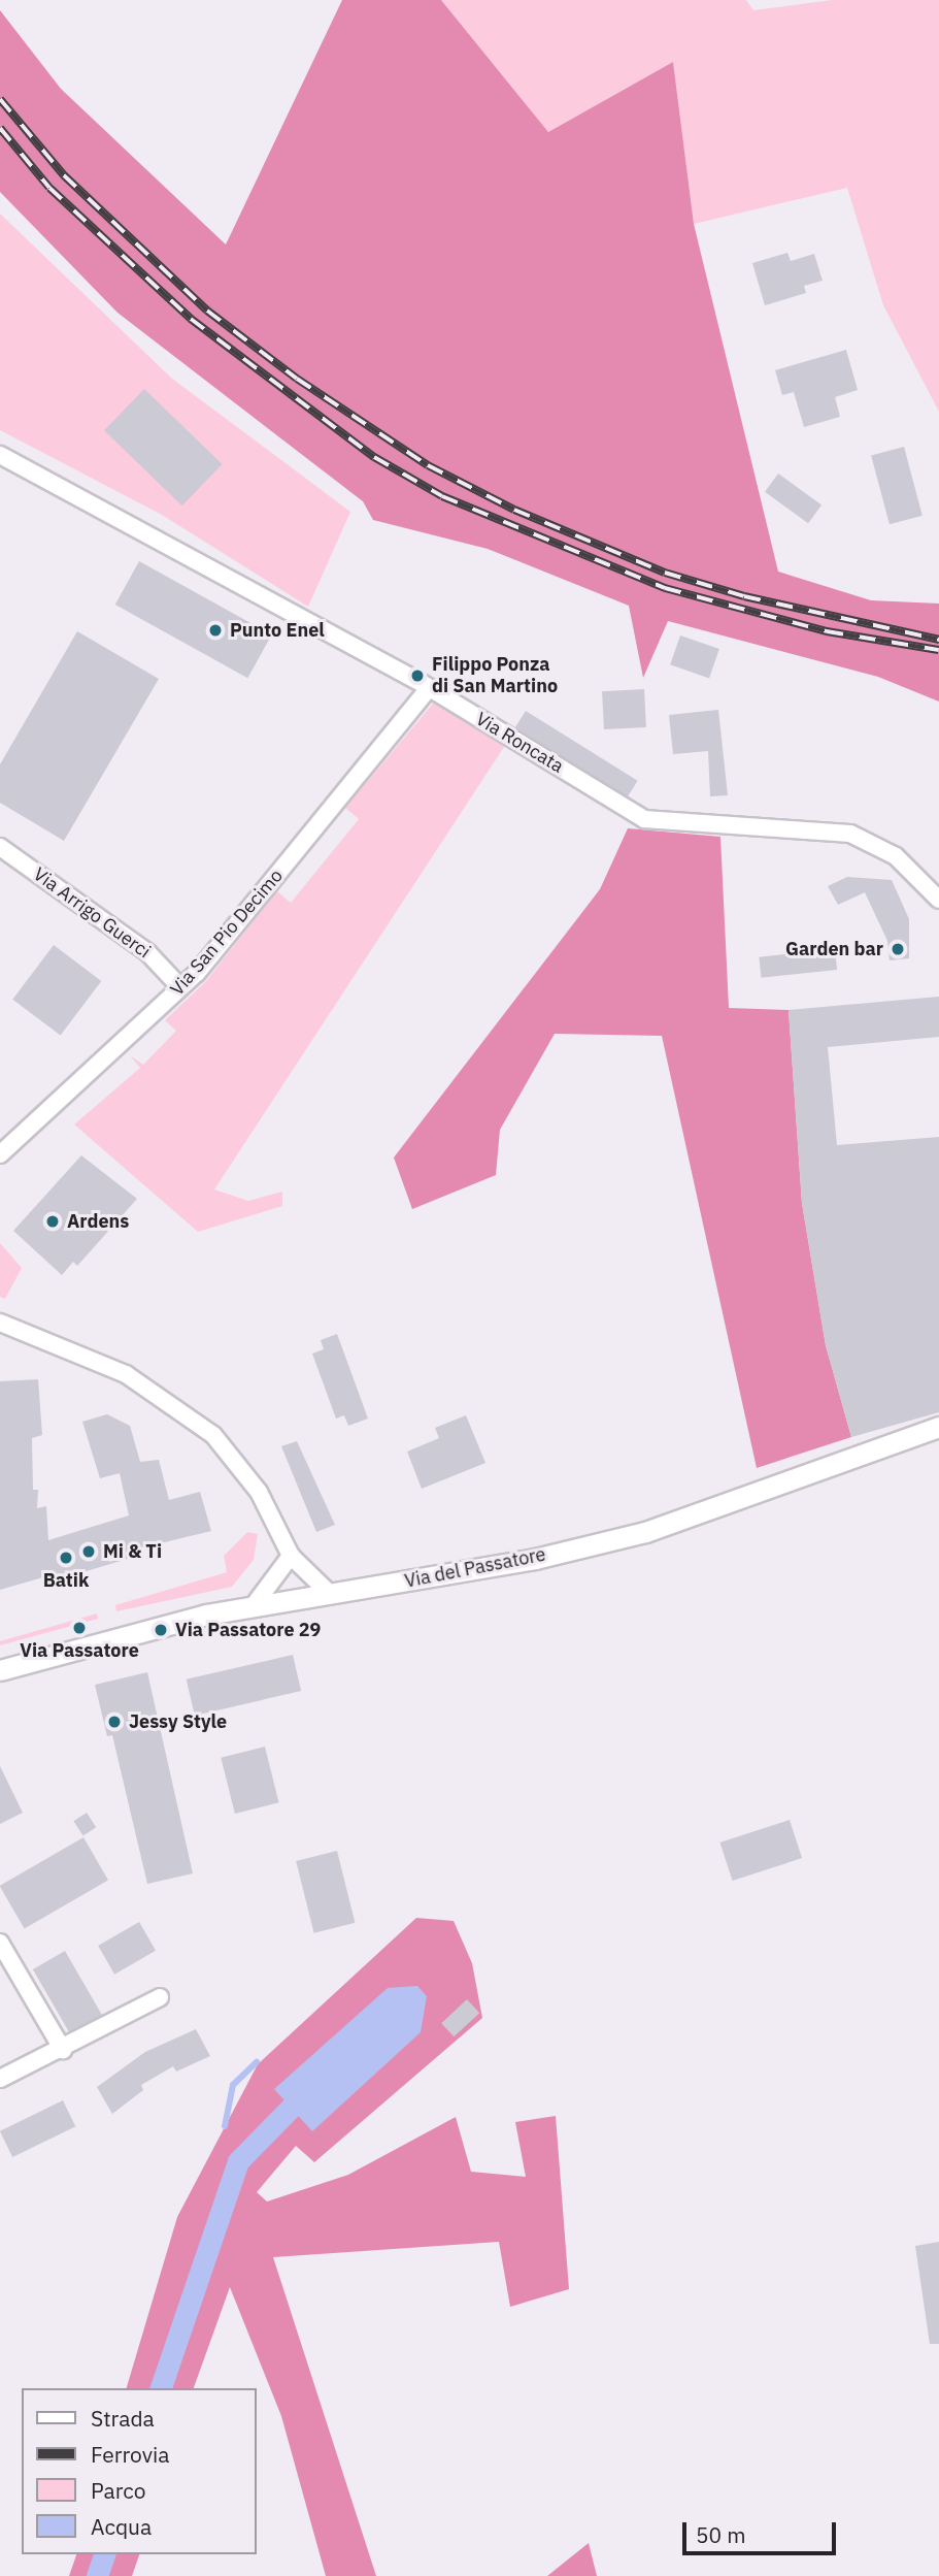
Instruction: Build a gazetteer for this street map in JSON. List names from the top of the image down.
{
  "streets": {
    "street": [
      "Via Roncata",
      "Via Arrigo Guerci",
      "Via San Pio Decimo",
      "Via del Passatore"
    ]
  },
  "crossings": [
    ["Via Roncata", "Via San Pio Decimo"],
    ["Via Arrigo Guerci", "Via San Pio Decimo"]
  ],
  "places": [
    "Punto Enel",
    "Filippo Ponza di San Martino",
    "Garden bar",
    "Ardens",
    "Mi & Ti",
    "Batik",
    "Via Passatore",
    "Via Passatore 29",
    "Jessy Style"
  ],
  "legend": [
    "Strada",
    "Ferrovia",
    "Parco",
    "Acqua"
  ],
  "scale_bar": "50 m"
}
